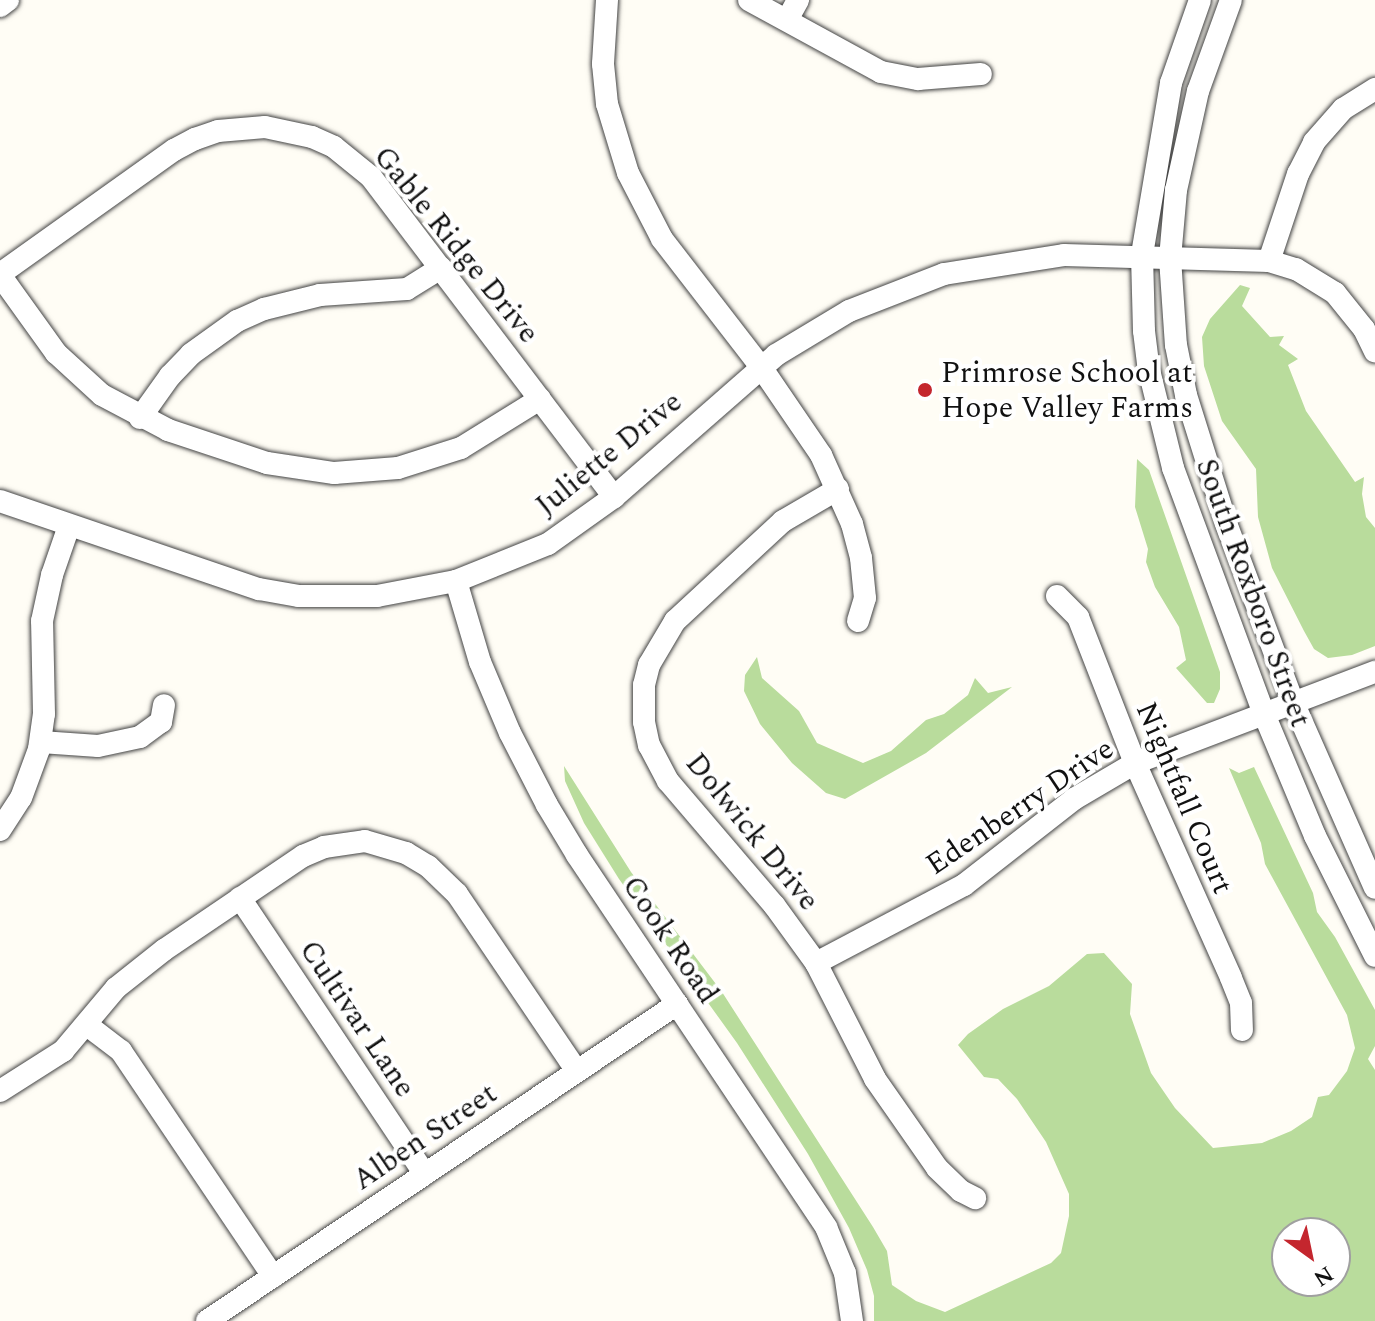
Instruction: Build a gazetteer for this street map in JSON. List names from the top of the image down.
{
  "streets": {
    "street": [
      "Gable Ridge Drive",
      "Juliette Drive",
      "South Roxboro Street",
      "Nightfall Court",
      "Edenberry Drive",
      "Dolwick Drive",
      "Cook Road",
      "Cultivar Lane",
      "Alben Street"
    ]
  },
  "crossings": [
    ["Gable Ridge Drive", "Juliette Drive"],
    ["Juliette Drive", "South Roxboro Street"],
    ["Juliette Drive", "Cook Road"],
    ["South Roxboro Street", "Edenberry Drive"],
    ["Nightfall Court", "Edenberry Drive"],
    ["Edenberry Drive", "Dolwick Drive"],
    ["Cook Road", "Alben Street"],
    ["Cultivar Lane", "Alben Street"]
  ],
  "places": ["Primrose School at Hope Valley Farms"],
  "north": "bottom right"
}
